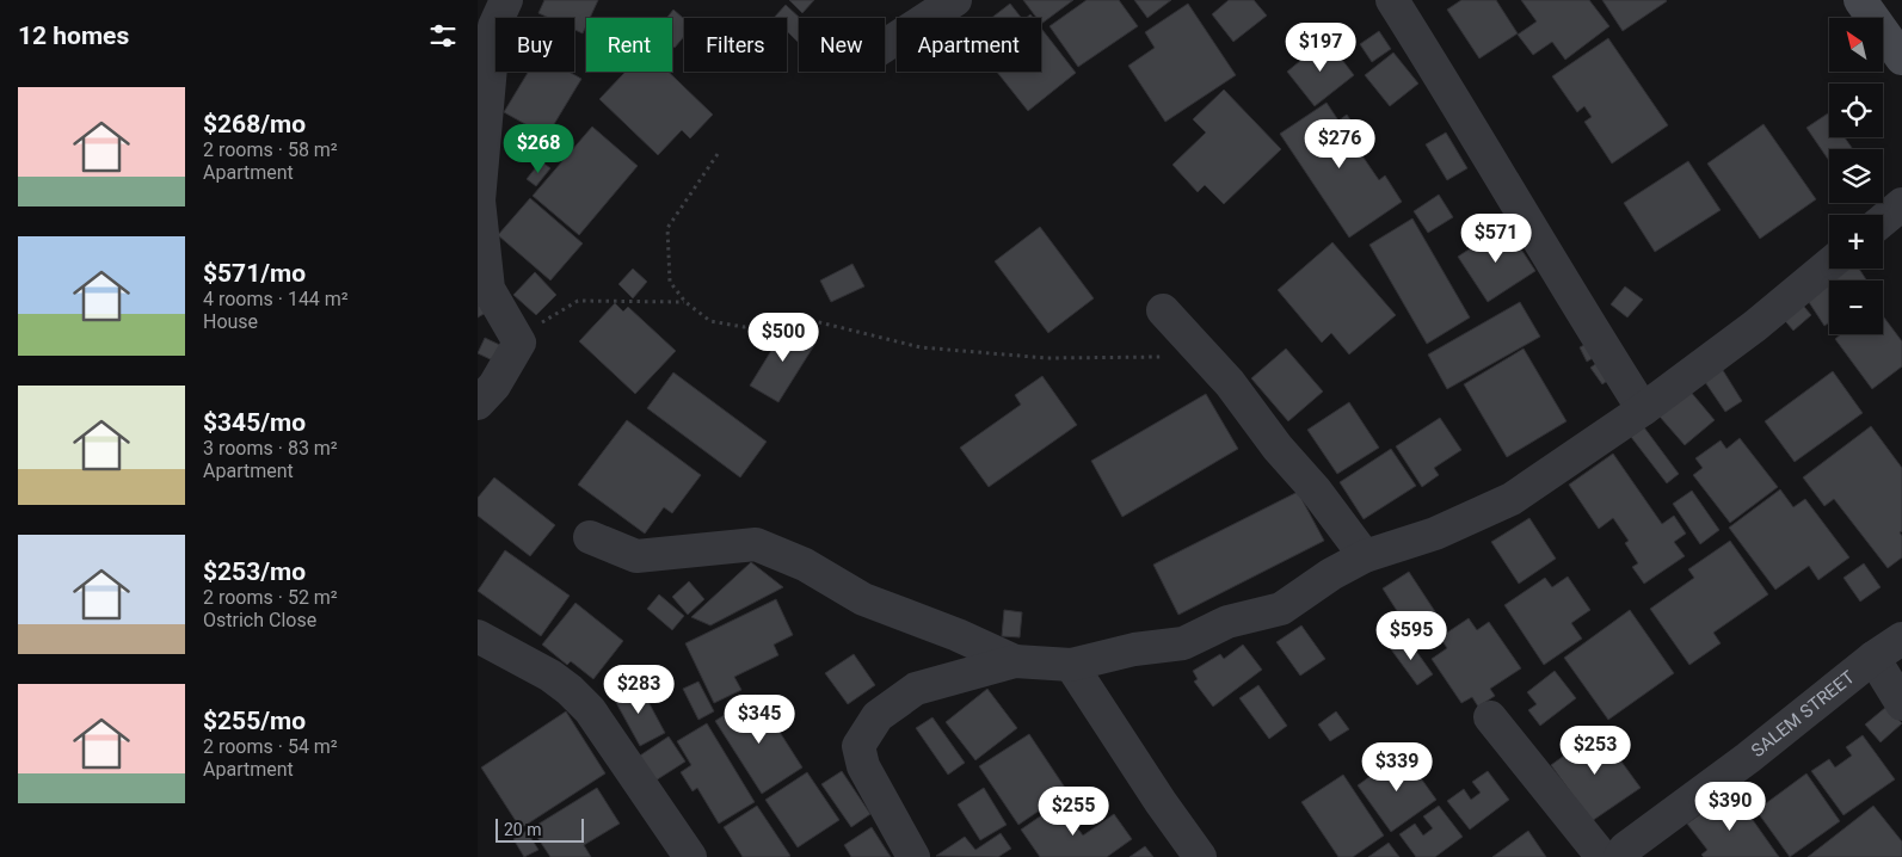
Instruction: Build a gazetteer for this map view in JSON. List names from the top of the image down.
{
  "streets": {
    "street": ["SALEM STREET"]
  },
  "scale_bar": "20 m",
  "north": "top left",
  "page": {
    "heading": "12 homes",
    "map_buttons": ["+", "−"],
    "chip": [
      "Buy",
      "Rent",
      "Filters",
      "New",
      "Apartment"
    ],
    "price": [
      "$197",
      "$276",
      "$268",
      "$571",
      "$500",
      "$595",
      "$283",
      "$345",
      "$253",
      "$339",
      "$390",
      "$255"
    ],
    "list": [
      {
        "name": "$268/mo",
        "note": "2 rooms · 58 m² · Apartment"
      },
      {
        "name": "$571/mo",
        "note": "4 rooms · 144 m² · House"
      },
      {
        "name": "$345/mo",
        "note": "3 rooms · 83 m² · Apartment"
      },
      {
        "name": "$253/mo",
        "note": "2 rooms · 52 m² · Ostrich Close"
      },
      {
        "name": "$255/mo",
        "note": "2 rooms · 54 m² · Apartment"
      }
    ],
    "scale": "20 m"
  }
}
